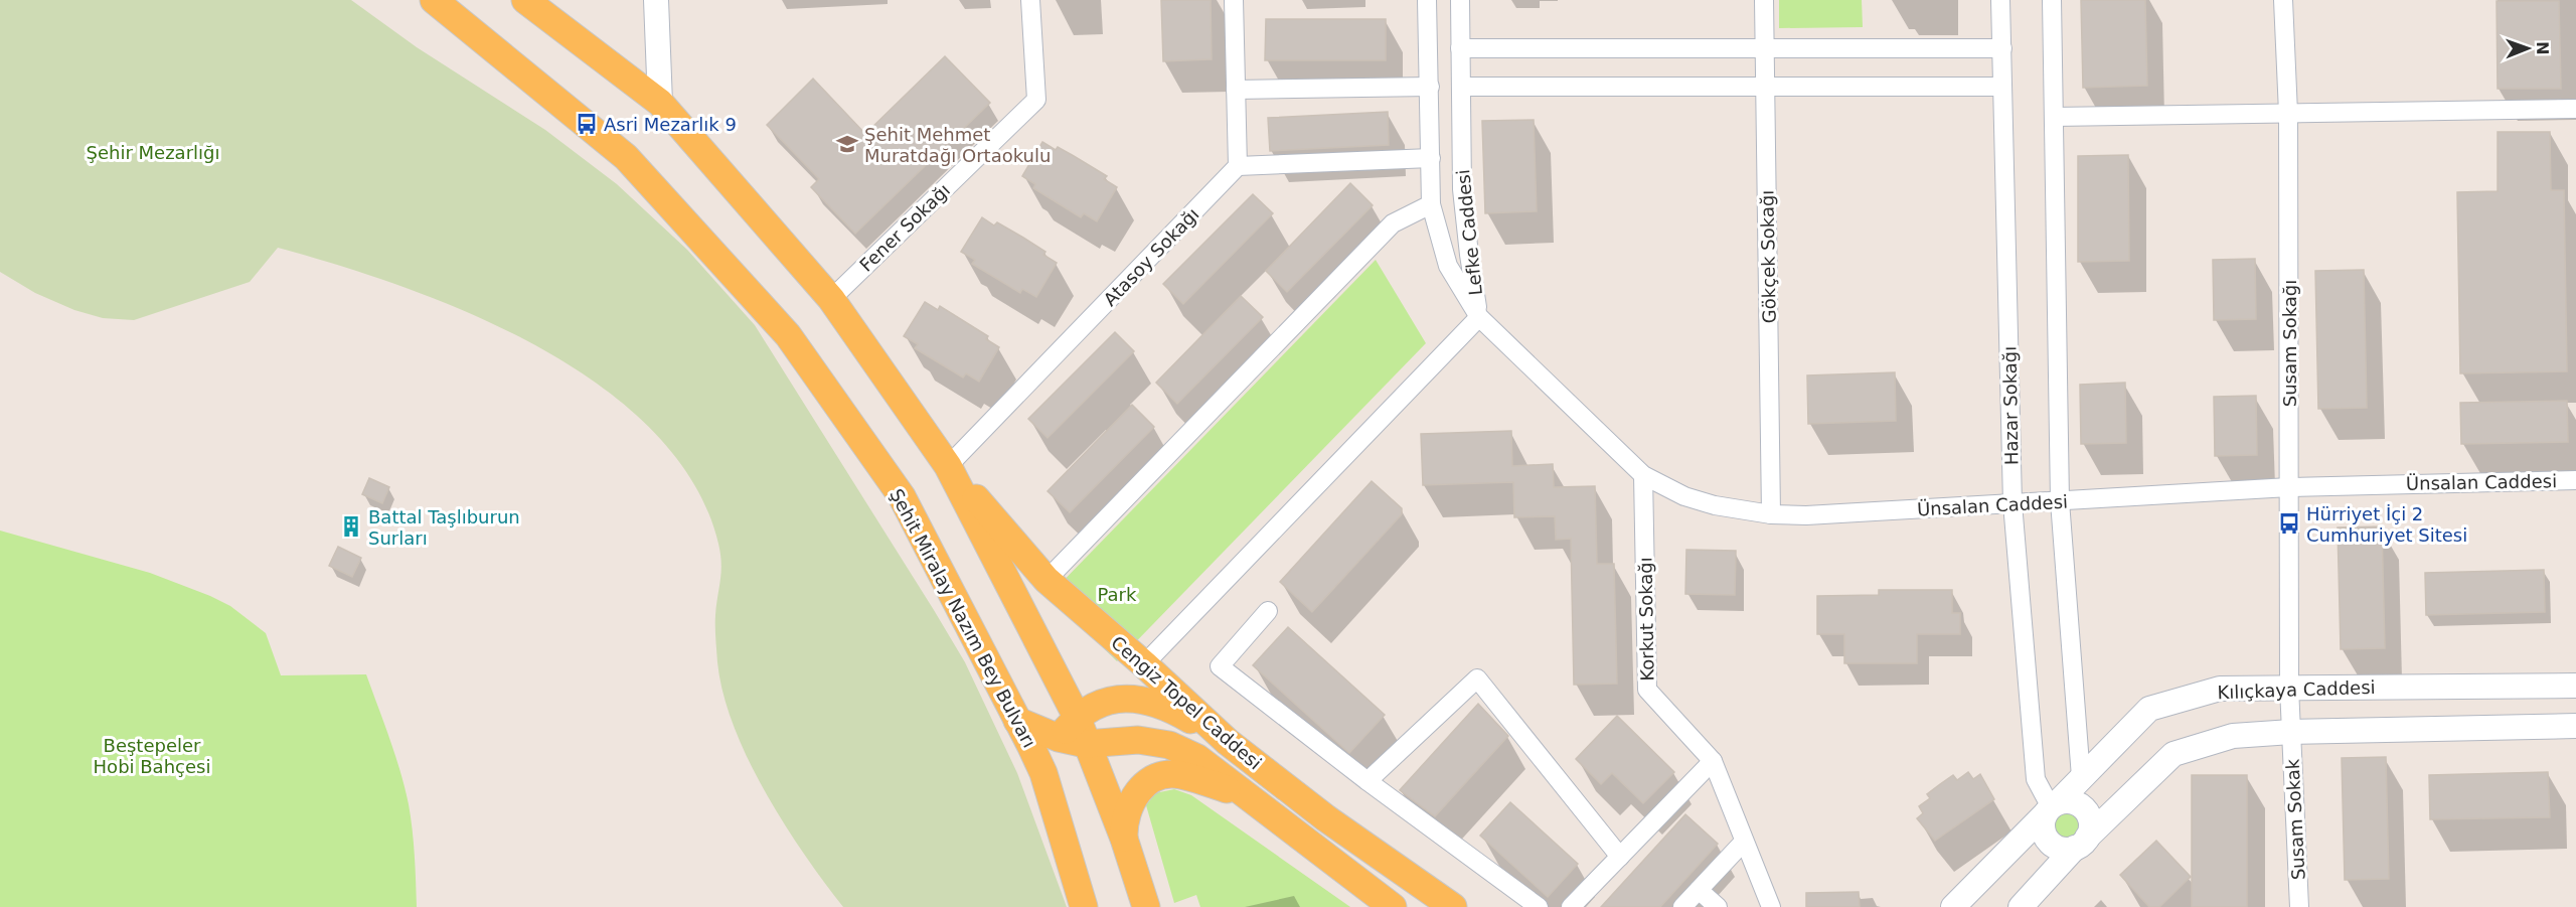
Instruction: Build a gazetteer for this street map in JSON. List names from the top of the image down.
{
  "streets": {
    "main road": ["Şehit Miralay Nazım Bey Bulvarı", "Cengiz Topel Caddesi"],
    "street": [
      "Fener Sokağı",
      "Lefke Caddesi",
      "Atasoy Sokağı",
      "Gökçek Sokağı",
      "Susam Sokağı",
      "Hazar Sokağı",
      "Ünsalan Caddesi",
      "Korkut Sokağı",
      "Kılıçkaya Caddesi",
      "Susam Sokak"
    ]
  },
  "crossings": [
    ["Lefke Caddesi", "Ünsalan Caddesi"],
    ["Atasoy Sokağı", "Cengiz Topel Caddesi"],
    ["Gökçek Sokağı", "Ünsalan Caddesi"],
    ["Susam Sokağı", "Ünsalan Caddesi"],
    ["Susam Sokağı", "Kılıçkaya Caddesi"],
    ["Susam Sokağı", "Susam Sokak"],
    ["Hazar Sokağı", "Ünsalan Caddesi"],
    ["Hazar Sokağı", "Kılıçkaya Caddesi"],
    ["Ünsalan Caddesi", "Korkut Sokağı"],
    ["Şehit Miralay Nazım Bey Bulvarı", "Cengiz Topel Caddesi"],
    ["Kılıçkaya Caddesi", "Susam Sokak"]
  ],
  "parks": ["Şehir Mezarlığı", "Park", "Beştepeler Hobi Bahçesi"],
  "places": {
    "bus stop": ["Asri Mezarlık 9", "Hürriyet İçi 2 Cumhuriyet Sitesi"],
    "school or university": ["Şehit Mehmet Muratdağı Ortaokulu"],
    "building": ["Battal Taşlıburun Surları"]
  },
  "north": "right"
}
